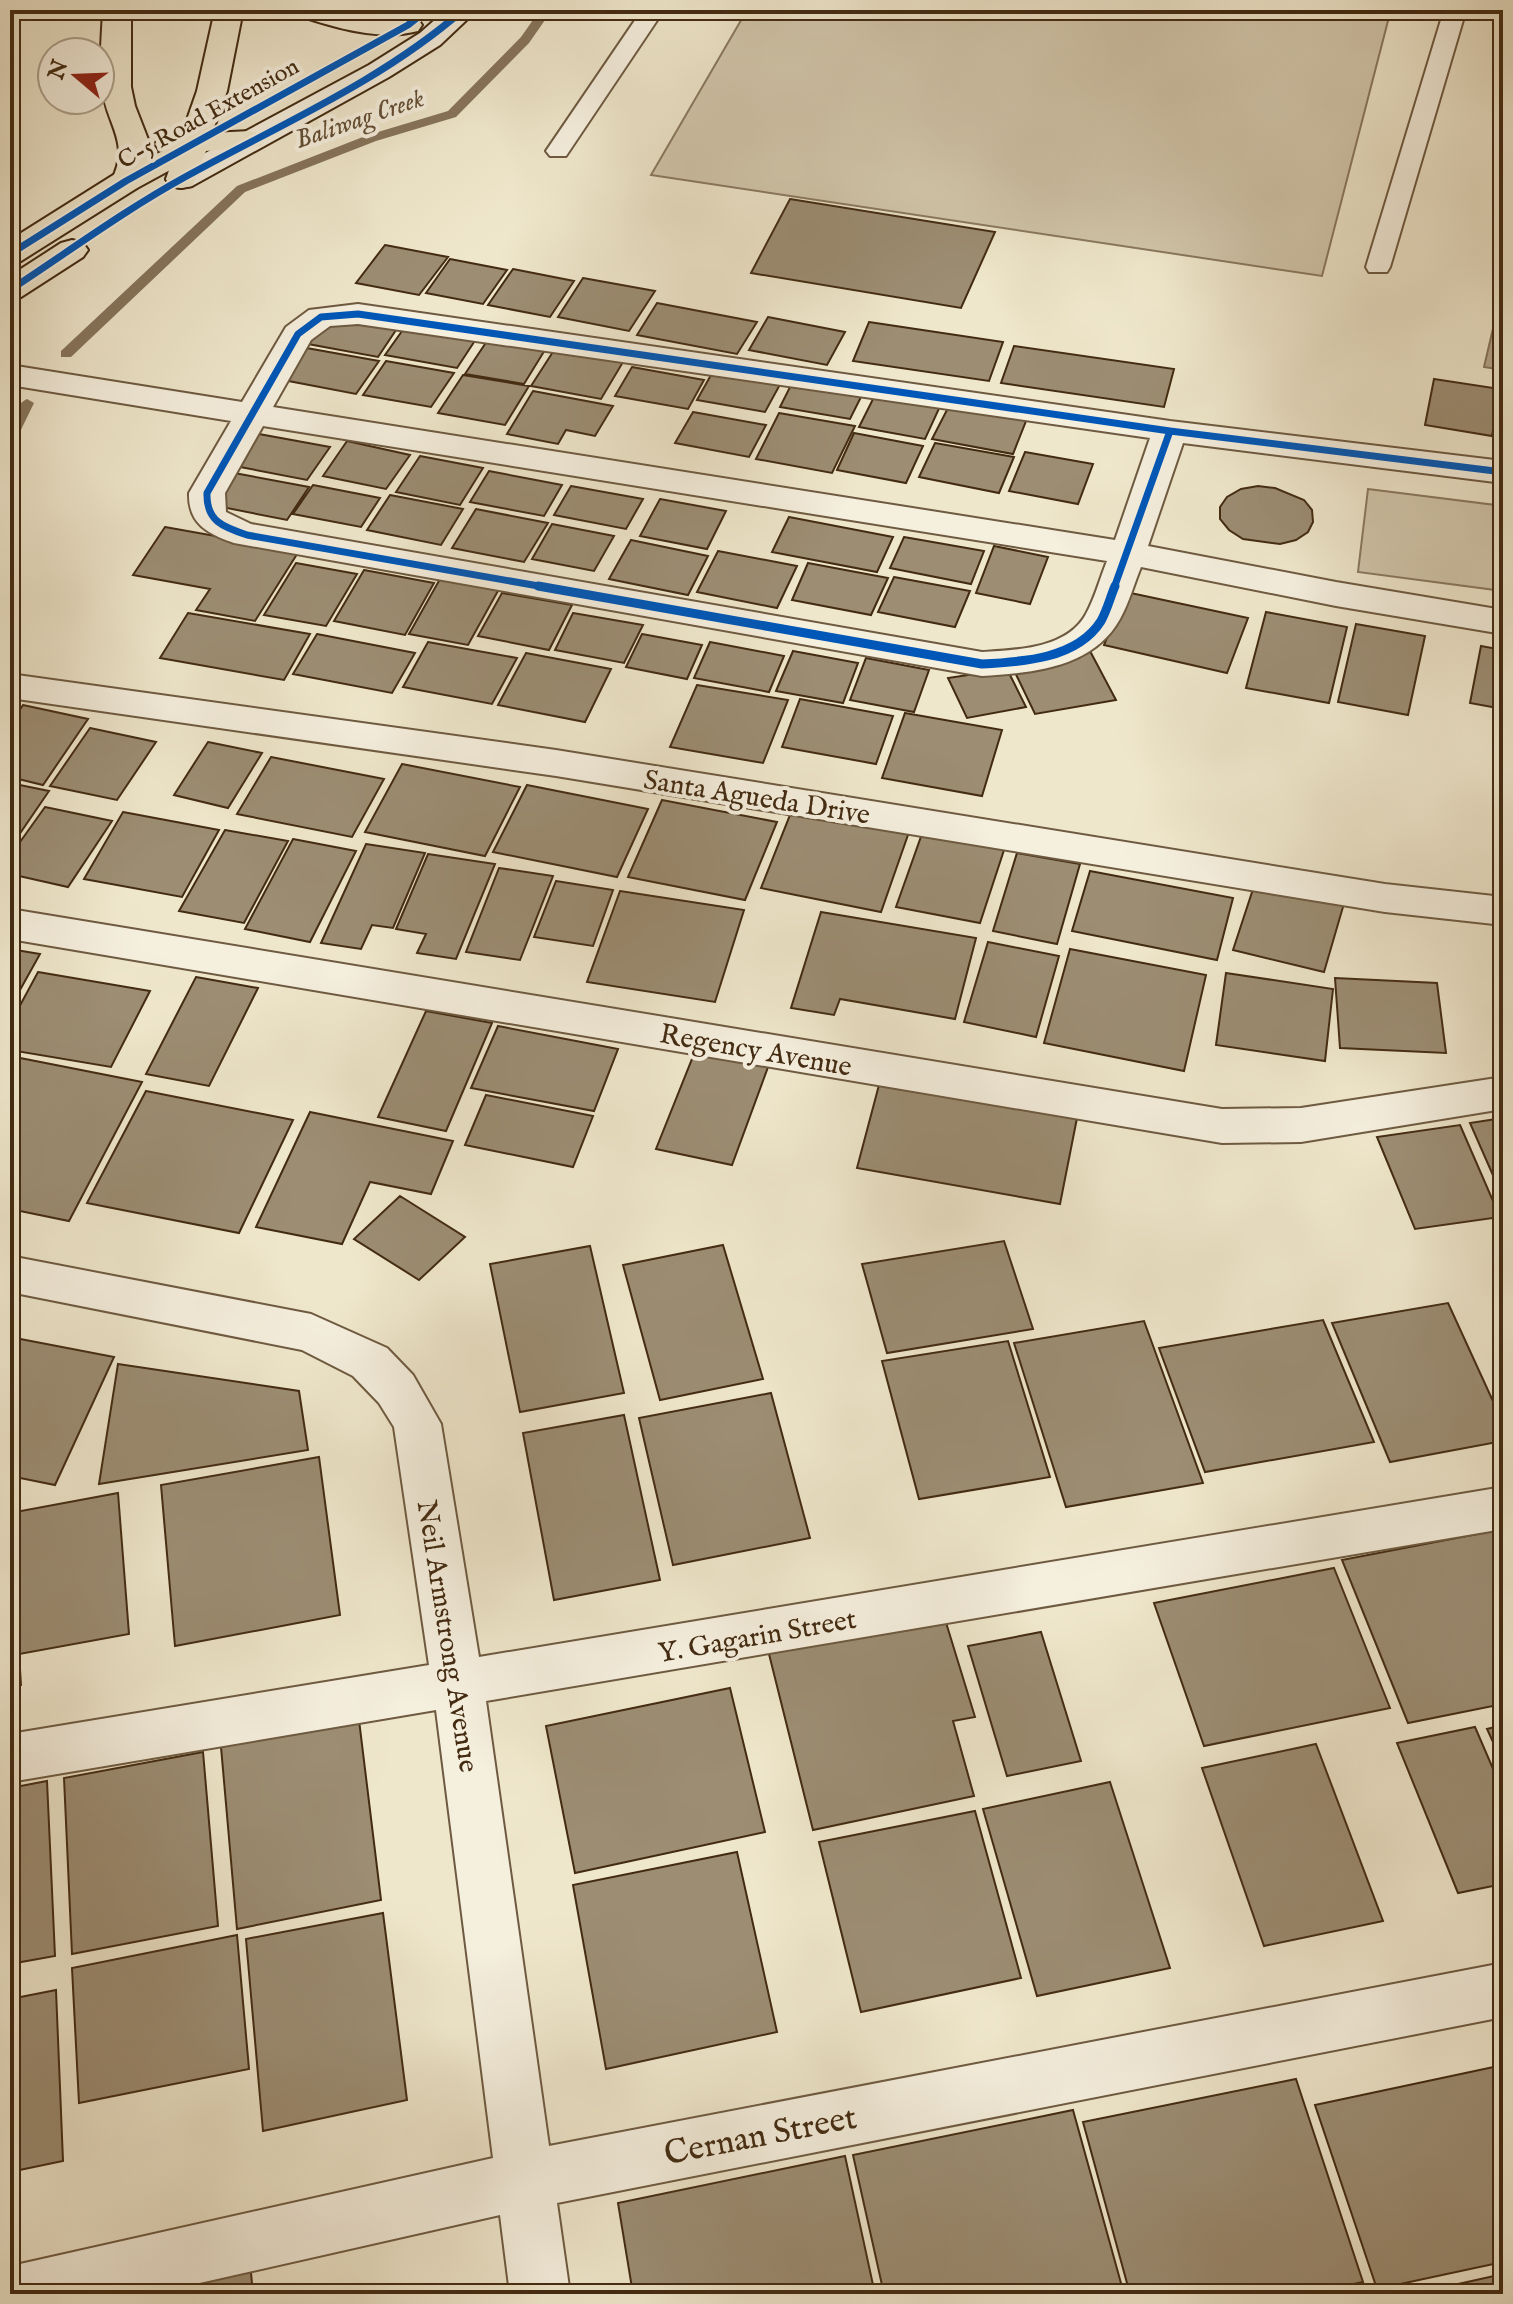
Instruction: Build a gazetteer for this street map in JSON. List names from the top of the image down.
{
  "streets": {
    "main road": ["C-5 Road Extension"],
    "street": [
      "Santa Agueda Drive",
      "Regency Avenue",
      "Y. Gagarin Street",
      "Neil Armstrong Avenue",
      "Cernan Street"
    ]
  },
  "crossings": [
    ["Y. Gagarin Street", "Neil Armstrong Avenue"],
    ["Neil Armstrong Avenue", "Cernan Street"]
  ],
  "water": ["Baliwag Creek"],
  "north": "left"
}
